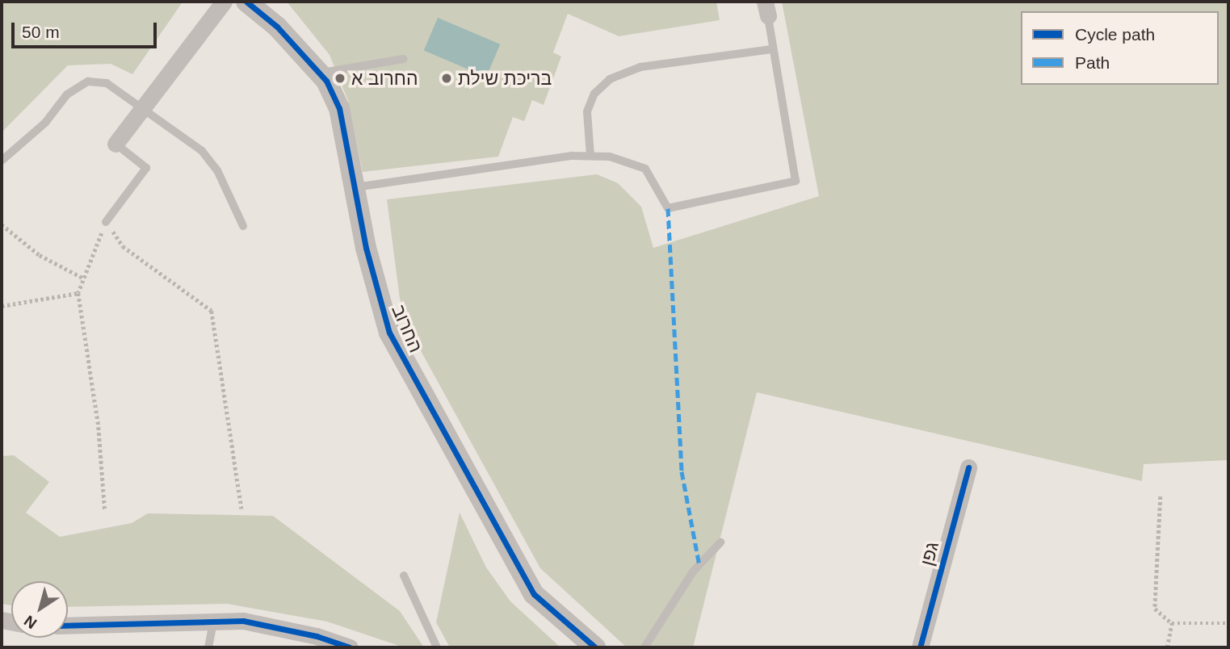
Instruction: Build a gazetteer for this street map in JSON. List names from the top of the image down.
{
  "streets": {
    "street": ["החרוב", "גפן"]
  },
  "places": ["החרוב א", "בריכת שילת"],
  "legend": ["Cycle path", "Path"],
  "scale_bar": "50 m",
  "north": "bottom left"
}
